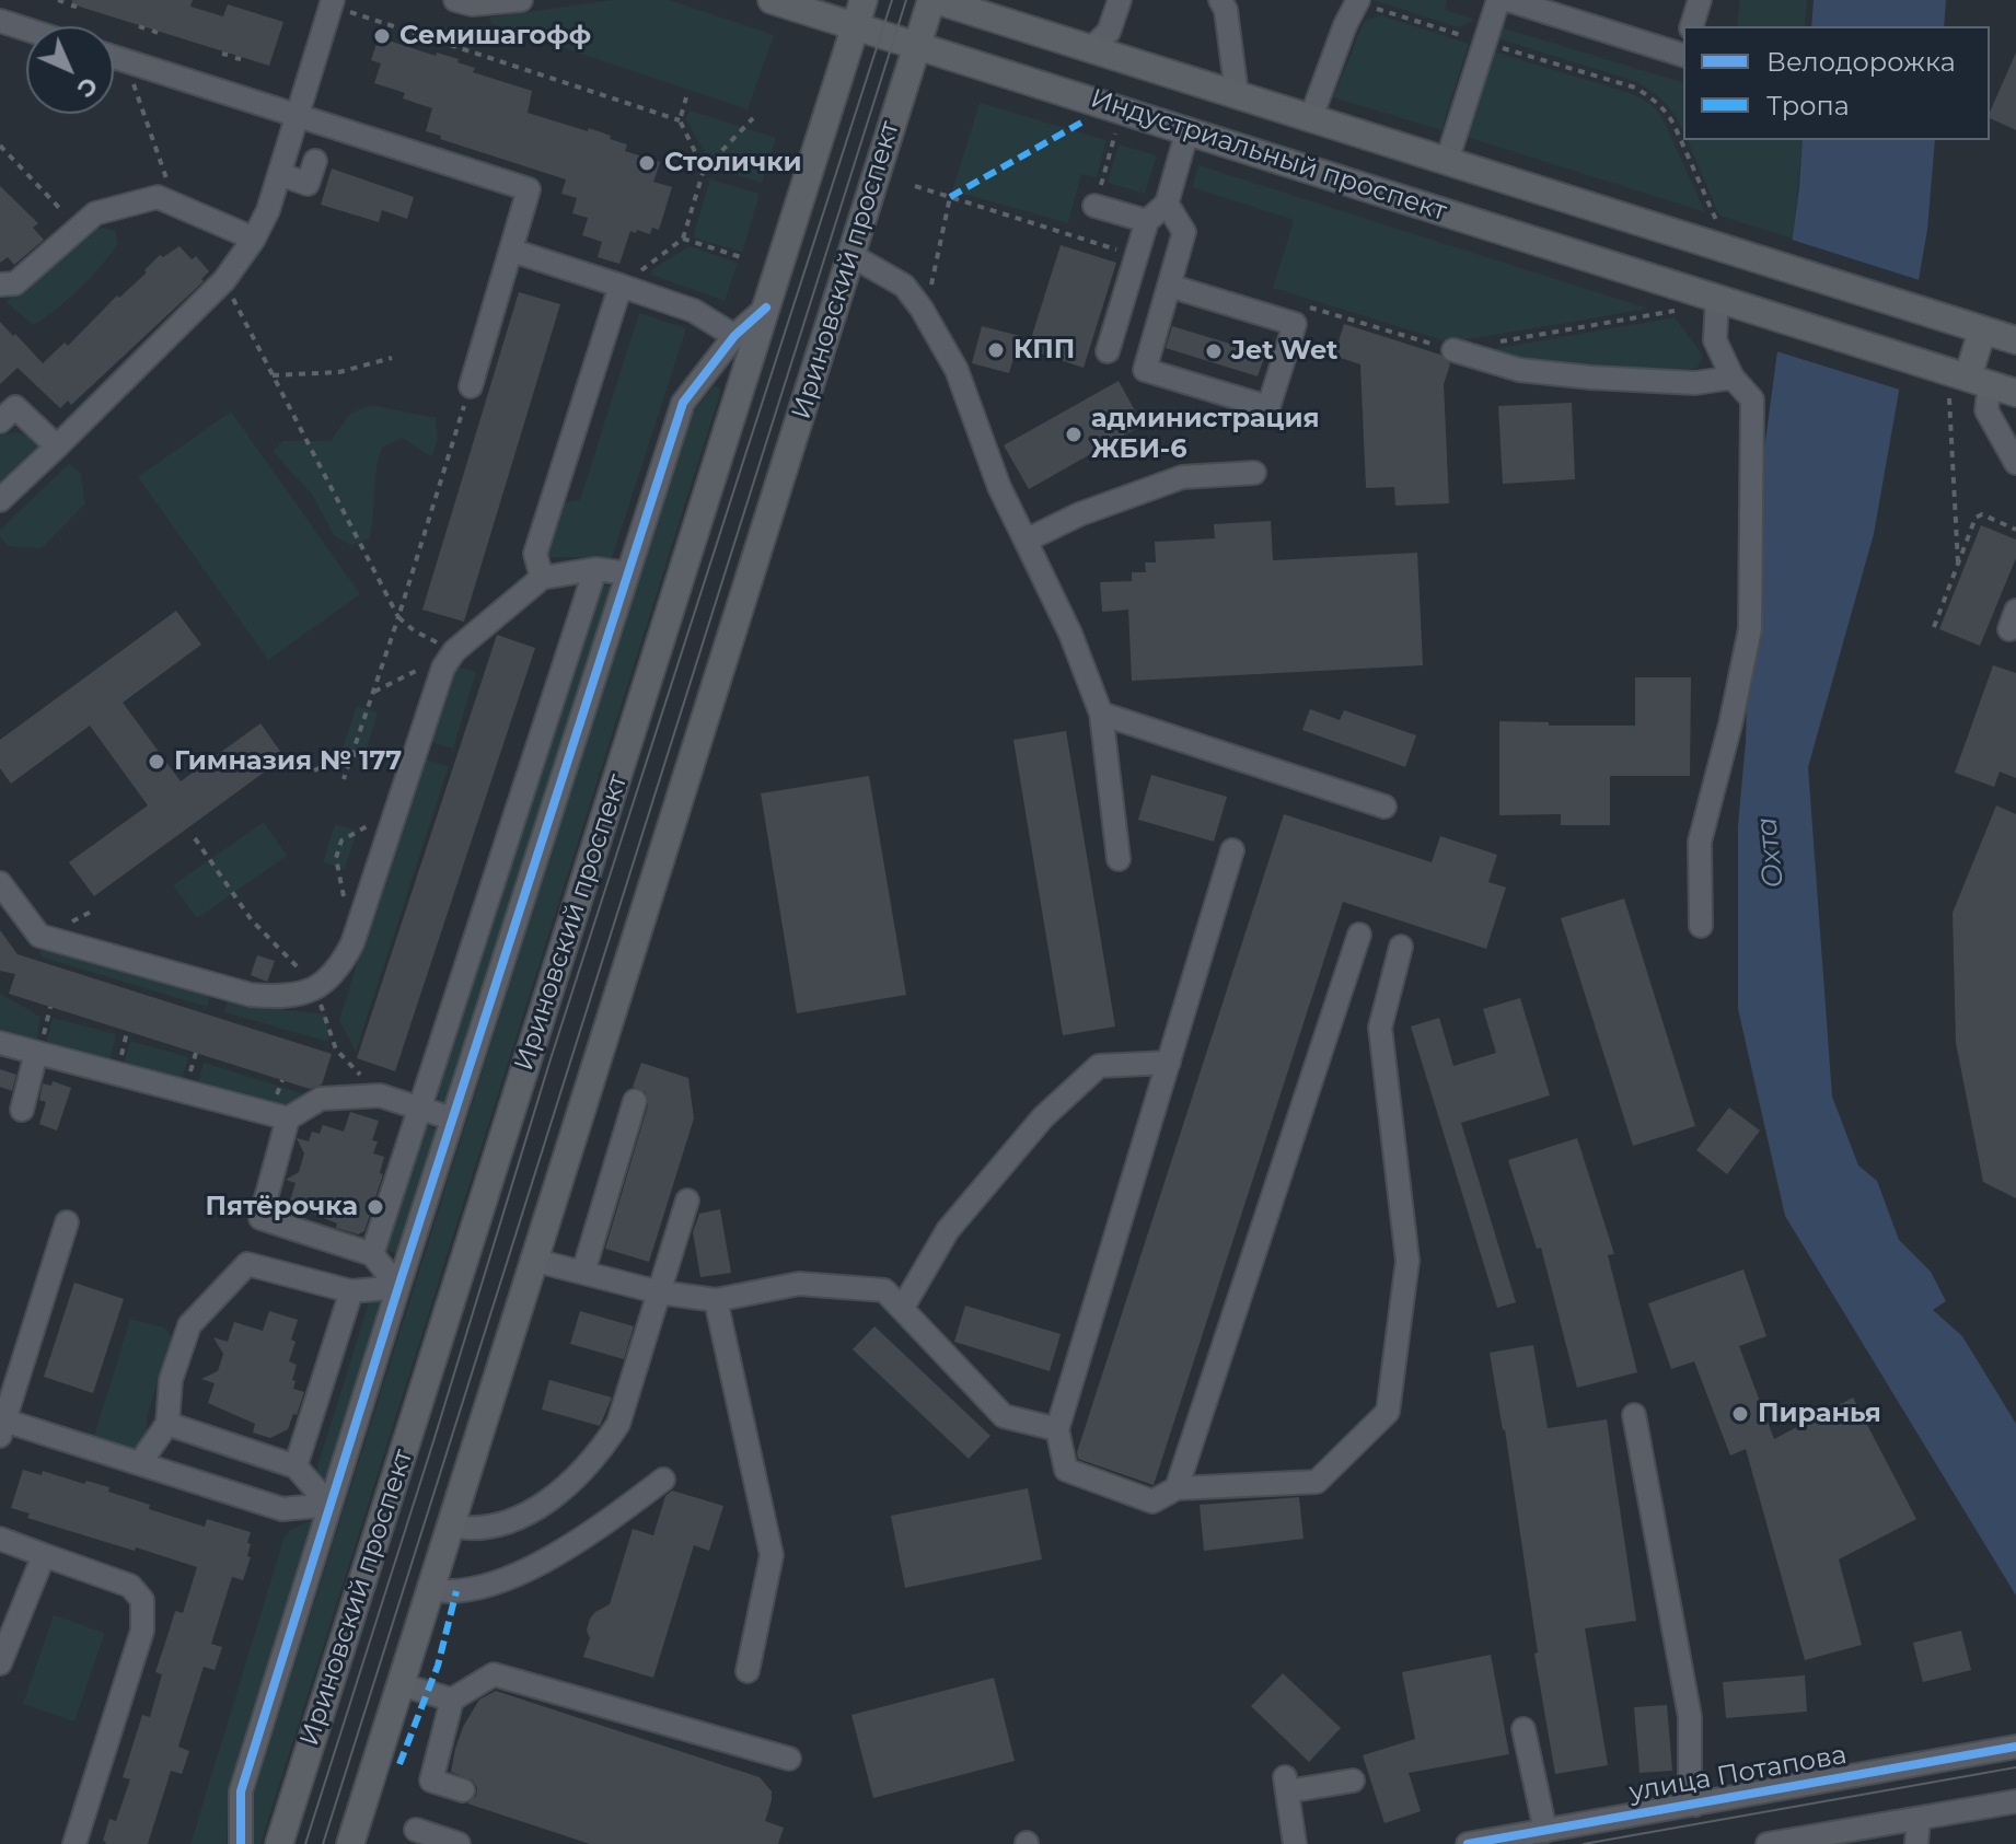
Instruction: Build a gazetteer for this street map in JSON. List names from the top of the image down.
{
  "streets": {
    "main road": ["Индустриальный проспект", "Ириновский проспект"],
    "street": ["улица Потапова"]
  },
  "crossings": [
    ["Индустриальный проспект", "Ириновский проспект"]
  ],
  "water": ["Охта"],
  "places": [
    "Семишагофф",
    "Столички",
    "КПП",
    "Jet Wet",
    "администрация ЖБИ-6",
    "Гимназия № 177",
    "Пятёрочка",
    "Пиранья"
  ],
  "legend": ["Велодорожка", "Тропа"],
  "north": "bottom right"
}
